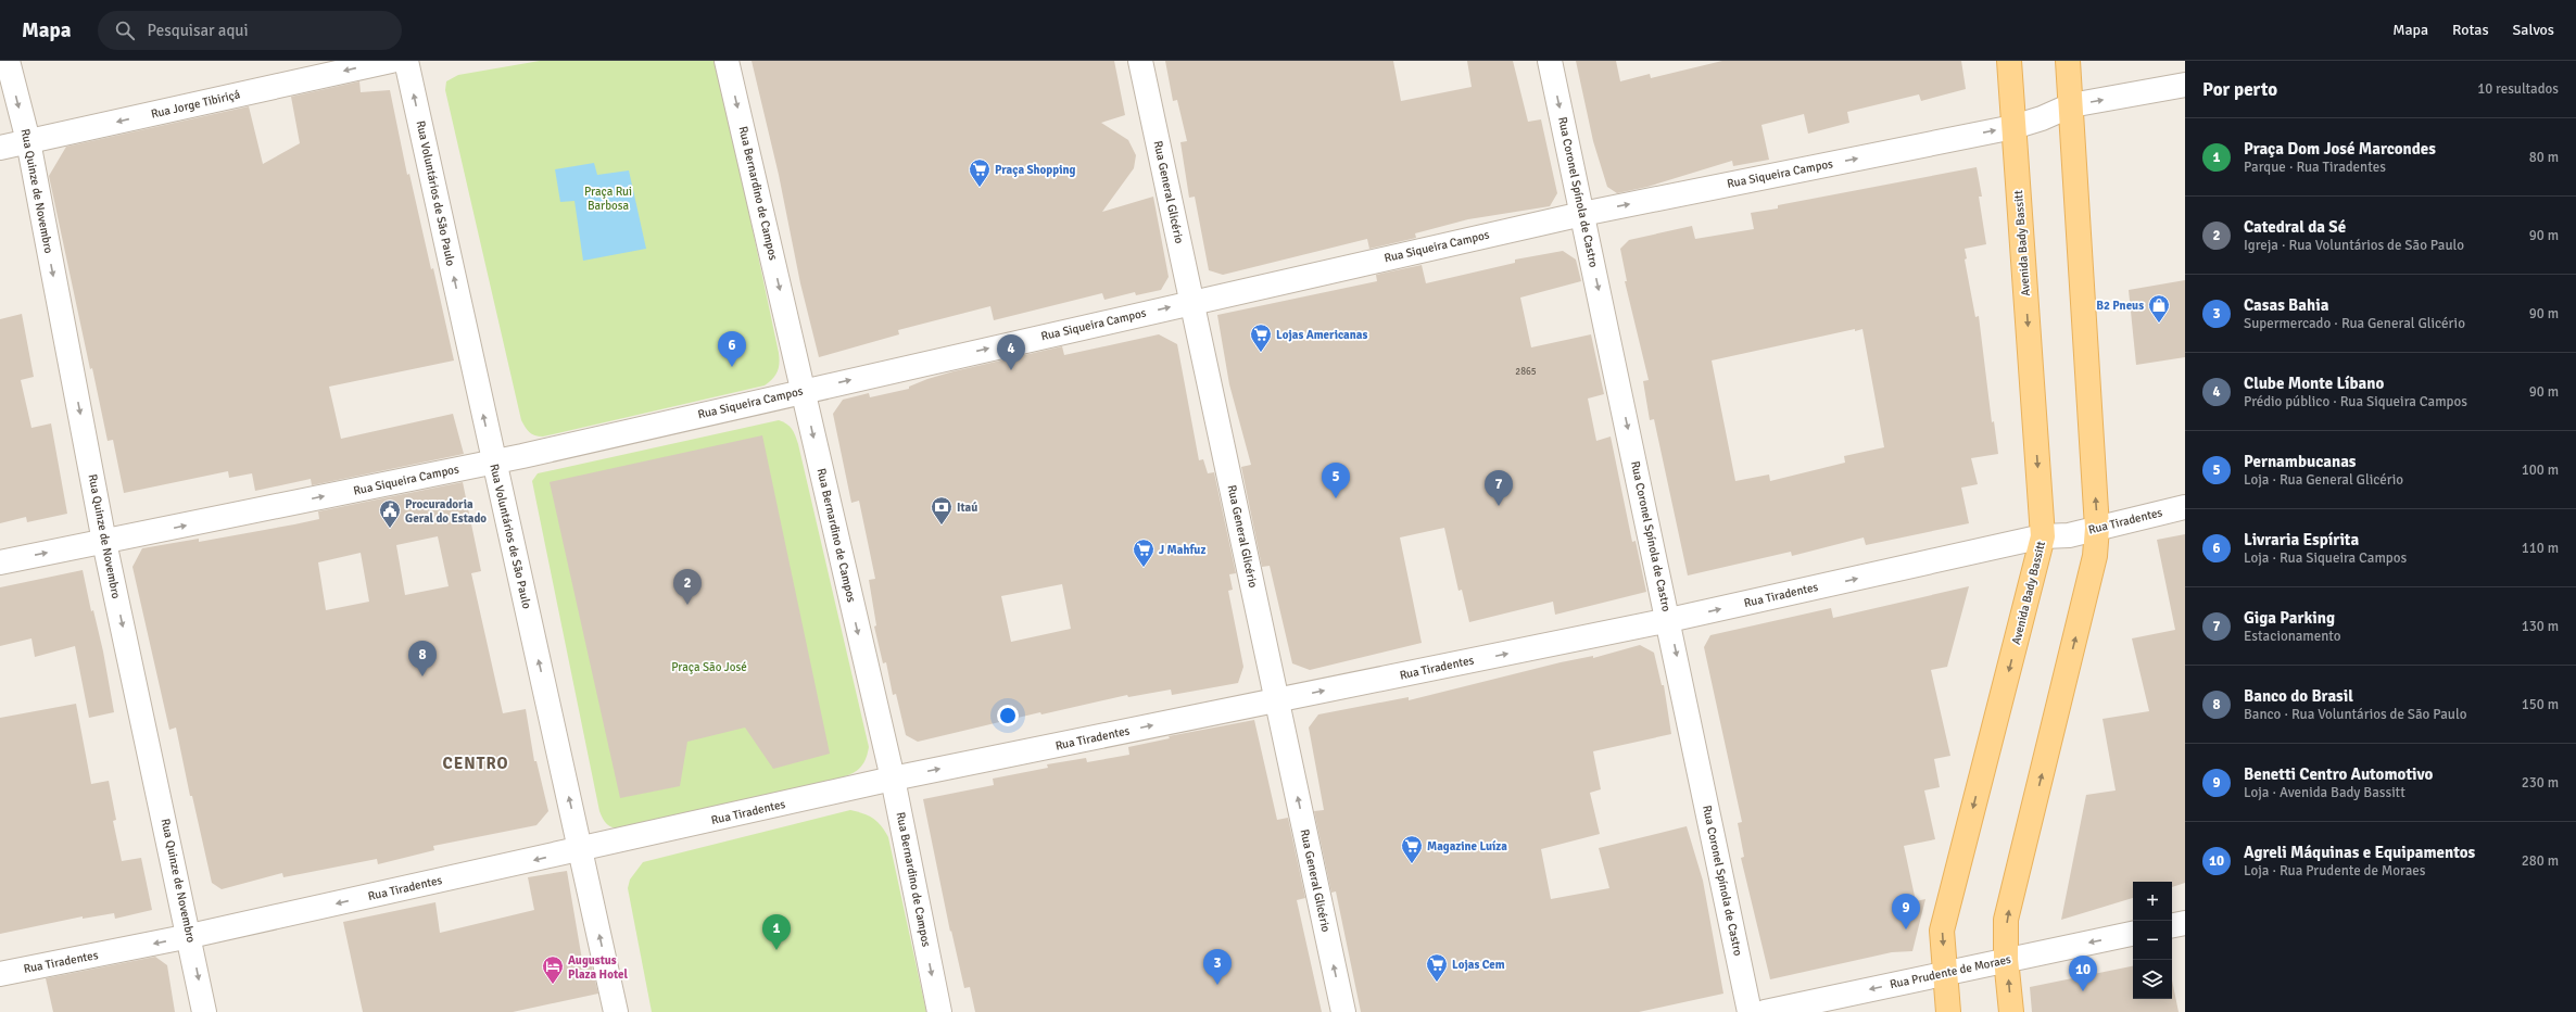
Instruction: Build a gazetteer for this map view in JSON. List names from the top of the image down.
{
  "streets": {
    "main road": ["Avenida Bady Bassitt"],
    "street": [
      "Rua Jorge Tibiriçá",
      "Rua Siqueira Campos",
      "Rua Quinze de Novembro",
      "Rua General Glicério",
      "Rua Coronel Spínola de Castro",
      "Rua Voluntários de São Paulo",
      "Rua Bernardino de Campos",
      "Rua Tiradentes",
      "Rua Prudente de Moraes"
    ]
  },
  "crossings": [
    ["Rua Jorge Tibiriçá", "Rua Quinze de Novembro"],
    ["Rua Siqueira Campos", "Rua Quinze de Novembro"],
    ["Rua Siqueira Campos", "Rua General Glicério"],
    ["Rua Siqueira Campos", "Rua Coronel Spínola de Castro"],
    ["Rua Siqueira Campos", "Rua Voluntários de São Paulo"],
    ["Rua Siqueira Campos", "Rua Bernardino de Campos"],
    ["Rua Siqueira Campos", "Avenida Bady Bassitt"],
    ["Rua Quinze de Novembro", "Rua Tiradentes"],
    ["Rua General Glicério", "Rua Tiradentes"],
    ["Rua Coronel Spínola de Castro", "Rua Tiradentes"],
    ["Rua Voluntários de São Paulo", "Rua Tiradentes"],
    ["Rua Bernardino de Campos", "Rua Tiradentes"],
    ["Avenida Bady Bassitt", "Rua Tiradentes"],
    ["Avenida Bady Bassitt", "Rua Prudente de Moraes"]
  ],
  "one_way": [
    "Rua Jorge Tibiriçá",
    "Rua Siqueira Campos",
    "Rua Quinze de Novembro",
    "Rua Coronel Spínola de Castro",
    "Rua Voluntários de São Paulo",
    "Rua Bernardino de Campos",
    "Rua Prudente de Moraes"
  ],
  "districts": ["CENTRO"],
  "parks": ["Praça Rui Barbosa", "Praça São José"],
  "places": {
    "supermarket": [
      "Praça Shopping",
      "Lojas Americanas",
      "J Mahfuz",
      "Magazine Luíza",
      "Lojas Cem"
    ],
    "shop": ["B2 Pneus"],
    "bank": ["Itaú"],
    "public building": ["Procuradoria Geral do Estado"],
    "hotel": ["Augustus Plaza Hotel"]
  },
  "house_numbers": ["2865"],
  "page": {
    "header": "Mapa",
    "search": "Pesquisar aqui",
    "nav": ["Mapa", "Rotas", "Salvos"],
    "heading": ["Por perto", "10 resultados"],
    "list": [
      {
        "mark": "1",
        "name": "Praça Dom José Marcondes",
        "note": "Parque · Rua Tiradentes",
        "value": "80 m"
      },
      {
        "mark": "2",
        "name": "Catedral da Sé",
        "note": "Igreja · Rua Voluntários de São Paulo",
        "value": "90 m"
      },
      {
        "mark": "3",
        "name": "Casas Bahia",
        "note": "Supermercado · Rua General Glicério",
        "value": "90 m"
      },
      {
        "mark": "4",
        "name": "Clube Monte Líbano",
        "note": "Prédio público · Rua Siqueira Campos",
        "value": "90 m"
      },
      {
        "mark": "5",
        "name": "Pernambucanas",
        "note": "Loja · Rua General Glicério",
        "value": "100 m"
      },
      {
        "mark": "6",
        "name": "Livraria Espírita",
        "note": "Loja · Rua Siqueira Campos",
        "value": "110 m"
      },
      {
        "mark": "7",
        "name": "Giga Parking",
        "note": "Estacionamento",
        "value": "130 m"
      },
      {
        "mark": "8",
        "name": "Banco do Brasil",
        "note": "Banco · Rua Voluntários de São Paulo",
        "value": "150 m"
      },
      {
        "mark": "9",
        "name": "Benetti Centro Automotivo",
        "note": "Loja · Avenida Bady Bassitt",
        "value": "230 m"
      },
      {
        "mark": "10",
        "name": "Agreli Máquinas e Equipamentos",
        "note": "Loja · Rua Prudente de Moraes",
        "value": "280 m"
      }
    ],
    "pins": [
      "6",
      "4",
      "5",
      "7",
      "2",
      "8",
      "9",
      "1",
      "3",
      "10"
    ],
    "map_buttons": ["+", "−"]
  }
}
